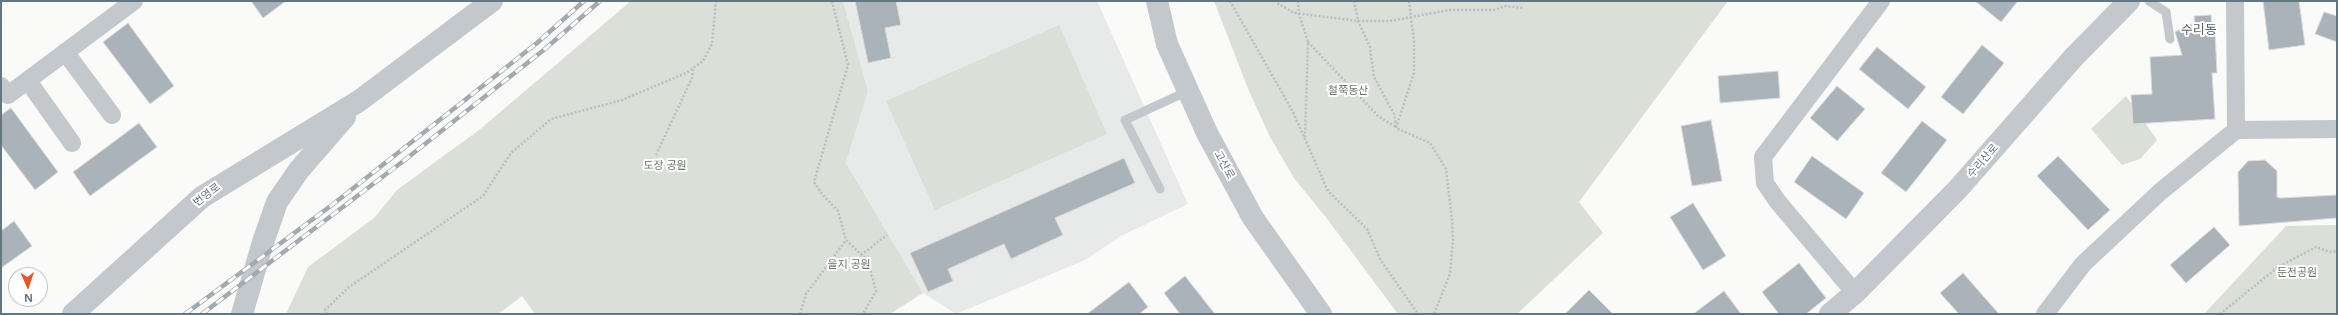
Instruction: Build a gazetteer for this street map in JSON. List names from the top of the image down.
{
  "streets": {
    "street": ["수리산로", "고산로", "번영로"]
  },
  "districts": ["수리동"],
  "parks": [
    "철쭉동산",
    "도장 공원",
    "을지 공원",
    "둔전공원"
  ],
  "north": "bottom"
}
